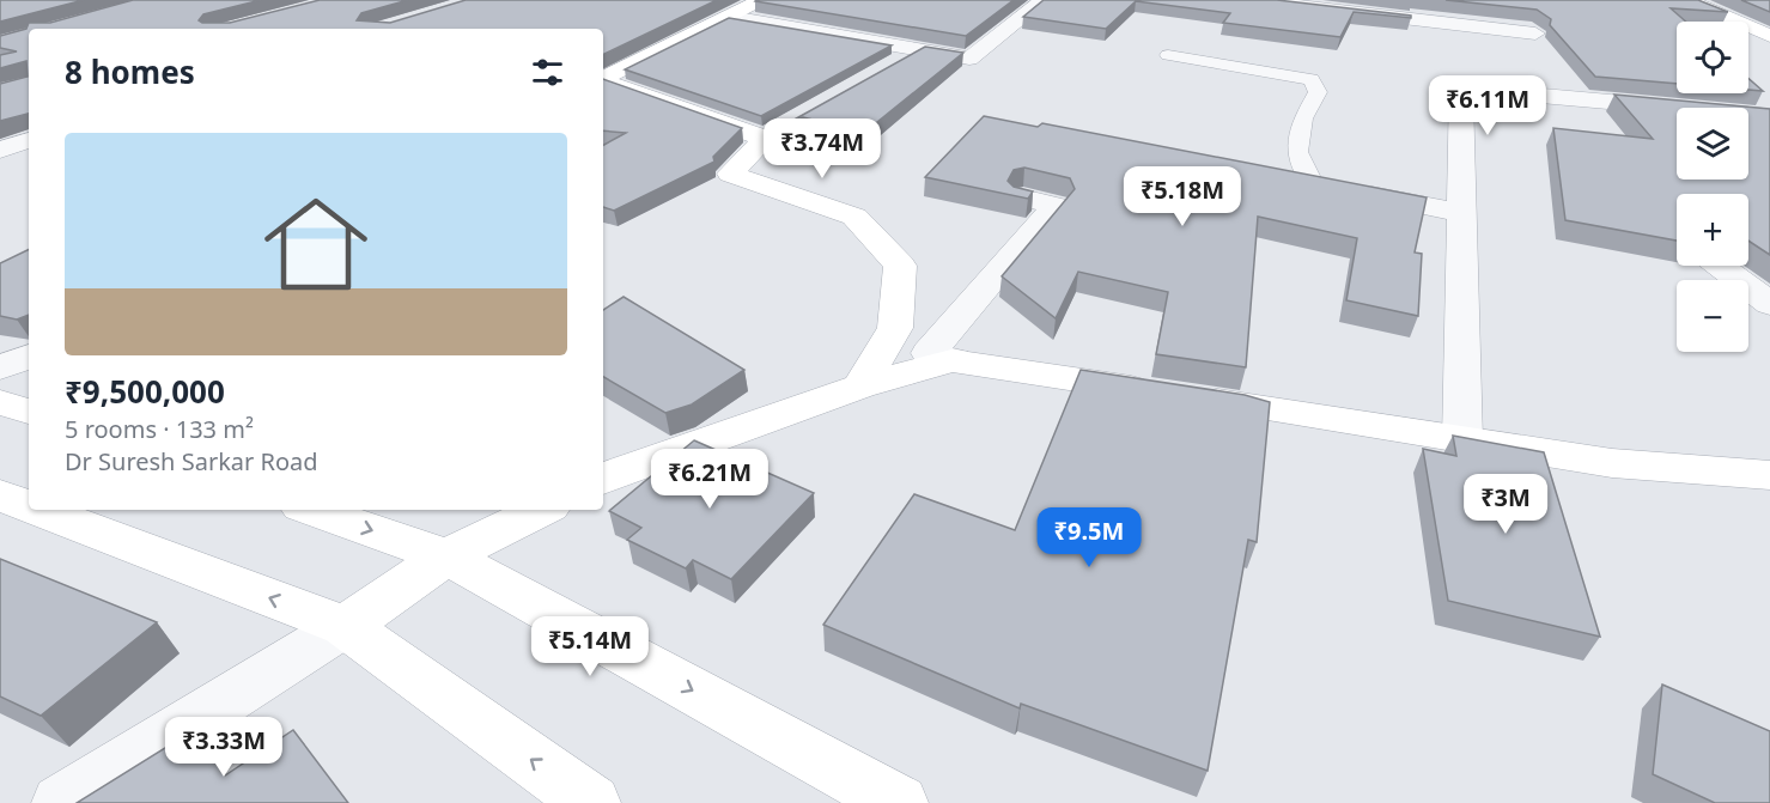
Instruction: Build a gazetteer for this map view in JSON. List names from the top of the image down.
{
  "page": {
    "map_buttons": ["+", "−"],
    "heading": "8 homes",
    "price": [
      "₹6.11M",
      "₹3.74M",
      "₹5.18M",
      "₹6.21M",
      "₹3M",
      "₹9.5M",
      "₹5.14M",
      "₹3.33M"
    ],
    "list": [
      {
        "name": "₹9,500,000",
        "note": "5 rooms · 133 m² · Dr Suresh Sarkar Road"
      }
    ]
  }
}
